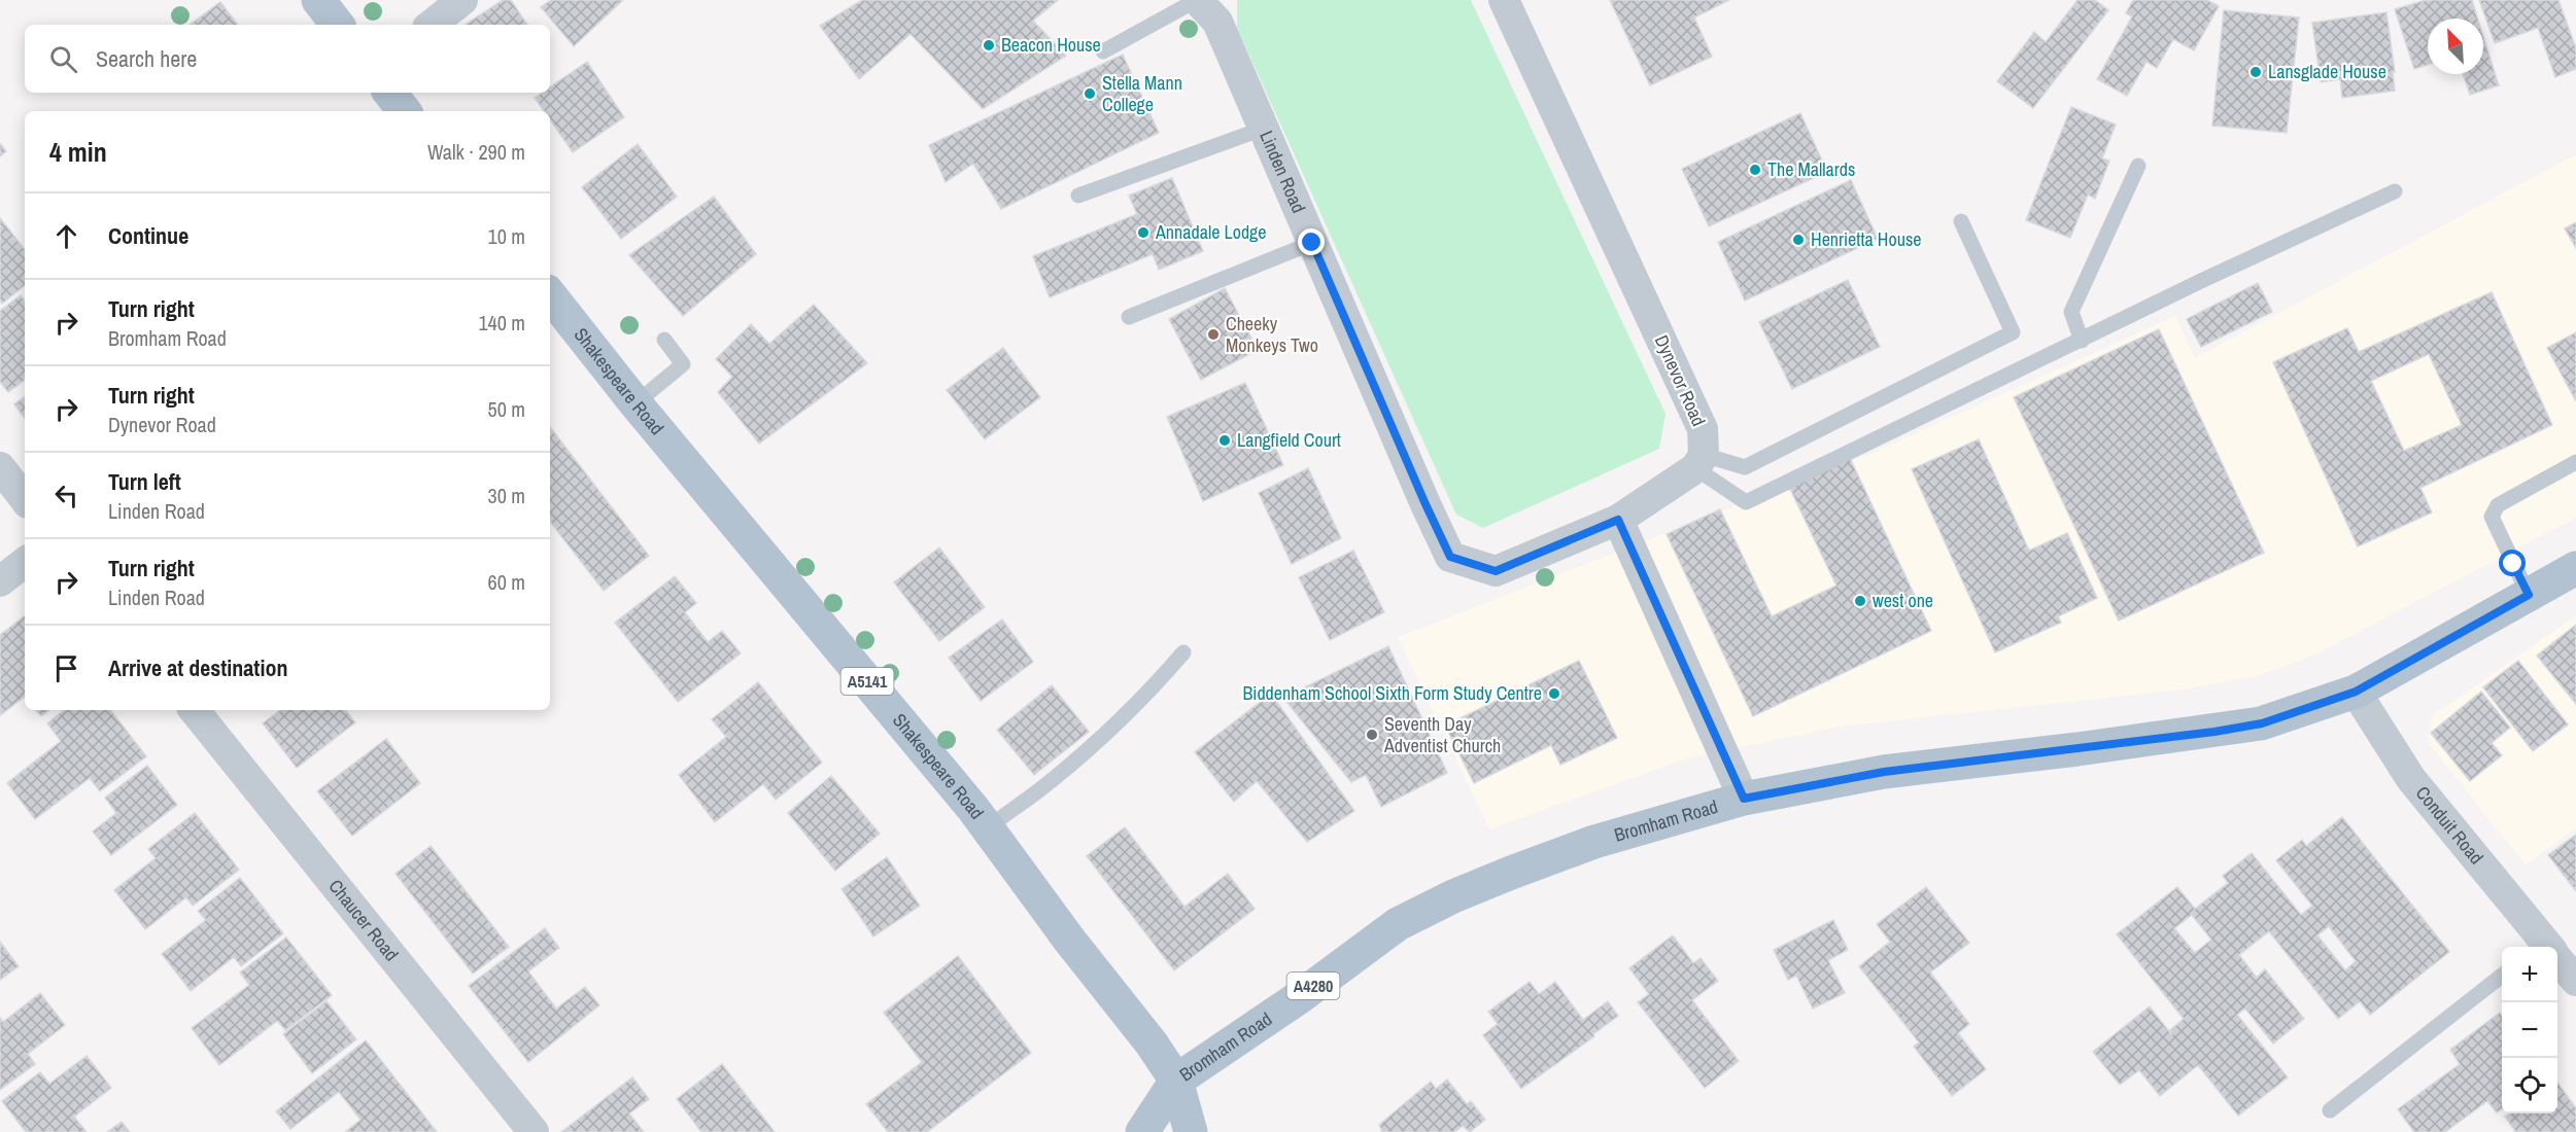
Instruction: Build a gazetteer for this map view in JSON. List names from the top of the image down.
{
  "streets": {
    "main road": [
      "Shakespeare Road",
      "A5141",
      "Bromham Road",
      "A4280"
    ],
    "street": [
      "Linden Road",
      "Dynevor Road",
      "Conduit Road",
      "Chaucer Road"
    ]
  },
  "crossings": [
    ["Shakespeare Road", "Bromham Road"],
    ["Bromham Road", "Conduit Road"]
  ],
  "places": [
    "Beacon House",
    "Lansglade House",
    "Stella Mann College",
    "The Mallards",
    "Annadale Lodge",
    "Henrietta House",
    "Cheeky Monkeys Two",
    "Langfield Court",
    "west one",
    "Biddenham School Sixth Form Study Centre",
    "Seventh Day Adventist Church"
  ],
  "north": "top left",
  "page": {
    "search": "Search here",
    "heading": ["4 min", "Walk · 290 m"],
    "list": [
      ["Continue", "10 m"],
      ["Turn right", "Bromham Road", "140 m"],
      ["Turn right", "Dynevor Road", "50 m"],
      ["Turn left", "Linden Road", "30 m"],
      ["Turn right", "Linden Road", "60 m"],
      "Arrive at destination"
    ],
    "map_buttons": ["+", "−"]
  }
}
